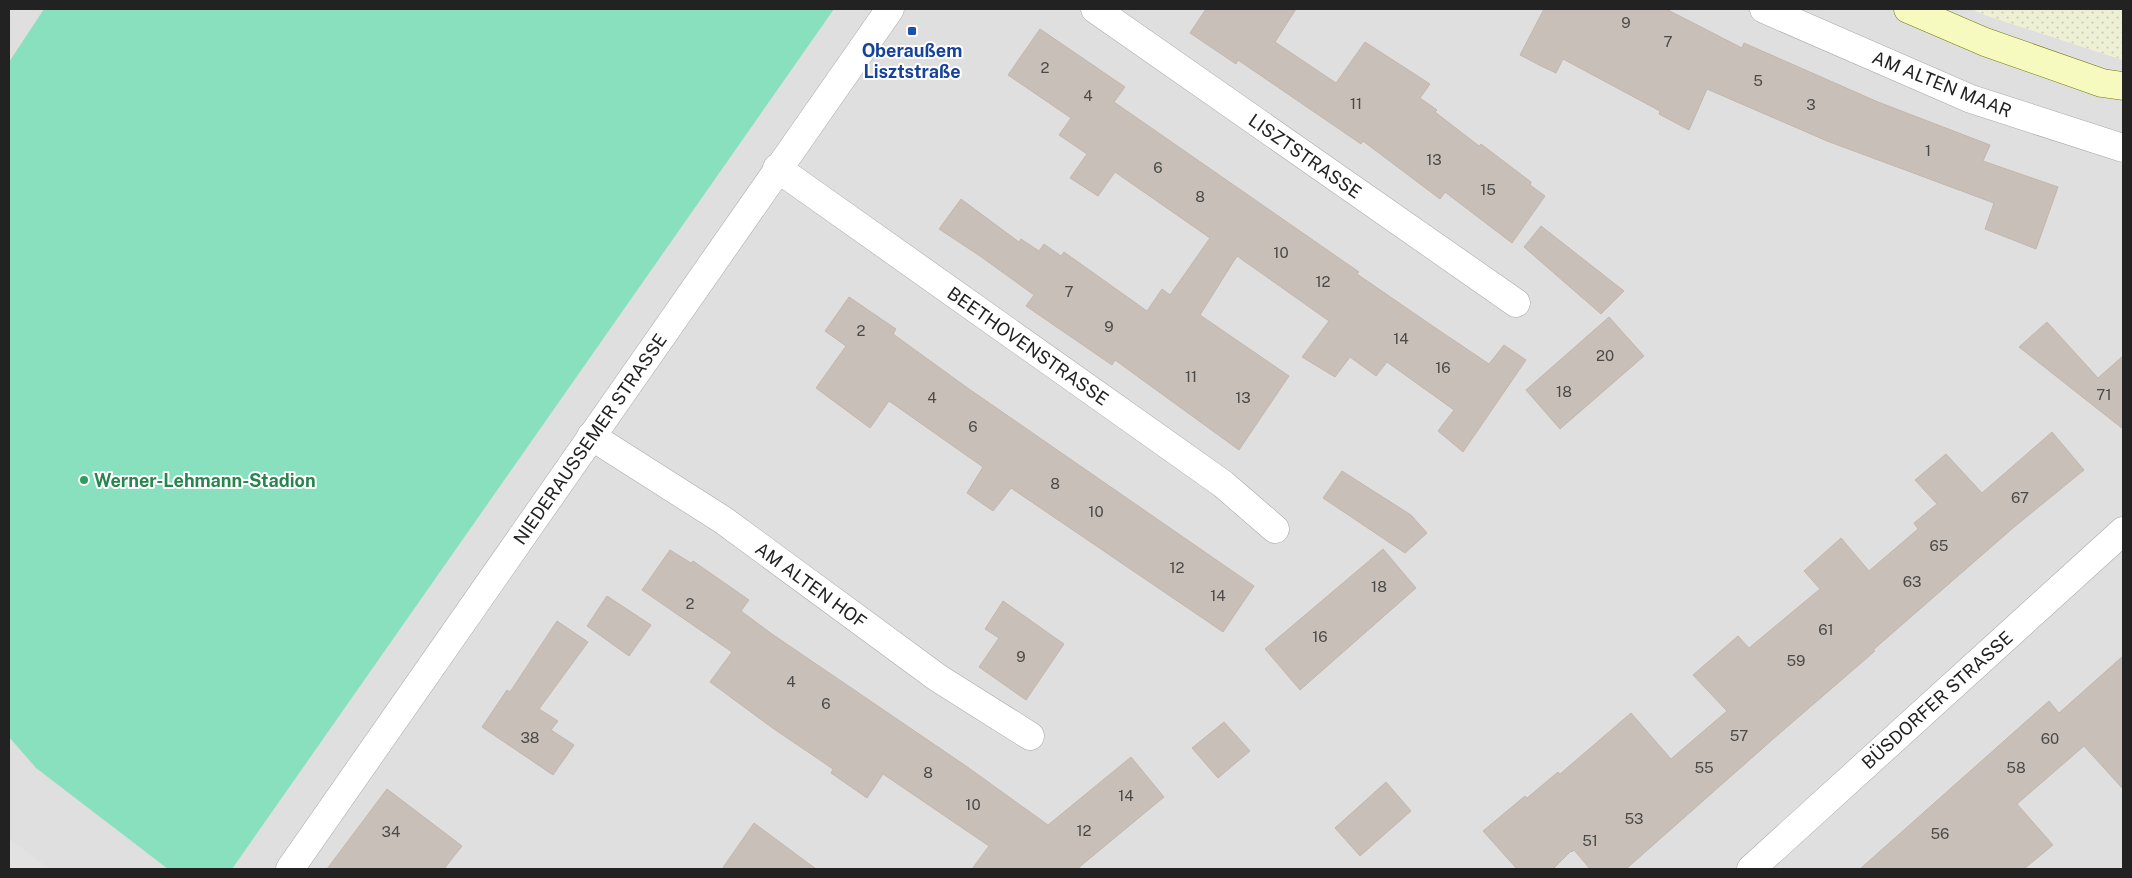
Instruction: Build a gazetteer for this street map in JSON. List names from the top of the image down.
{
  "streets": {
    "street": [
      "AM ALTEN MAAR",
      "LISZTSTRASSE",
      "BEETHOVENSTRASSE",
      "NIEDERAUSSEMER STRASSE",
      "AM ALTEN HOF",
      "BÜSDORFER STRASSE"
    ]
  },
  "crossings": [
    ["BEETHOVENSTRASSE", "NIEDERAUSSEMER STRASSE"],
    ["NIEDERAUSSEMER STRASSE", "AM ALTEN HOF"]
  ],
  "places": {
    "transit": ["Oberaußem Lisztstraße"],
    "other": ["Werner-Lehmann-Stadion"]
  },
  "house_numbers": [
    "9",
    "7",
    "2",
    "5",
    "4",
    "11",
    "3",
    "1",
    "13",
    "6",
    "15",
    "8",
    "10",
    "12",
    "7",
    "9",
    "2",
    "14",
    "20",
    "16",
    "11",
    "18",
    "71",
    "4",
    "13",
    "6",
    "8",
    "67",
    "10",
    "65",
    "12",
    "63",
    "18",
    "14",
    "2",
    "61",
    "16",
    "9",
    "59",
    "4",
    "6",
    "57",
    "38",
    "60",
    "55",
    "58",
    "8",
    "14",
    "10",
    "53",
    "12",
    "34",
    "56",
    "51"
  ]
}
